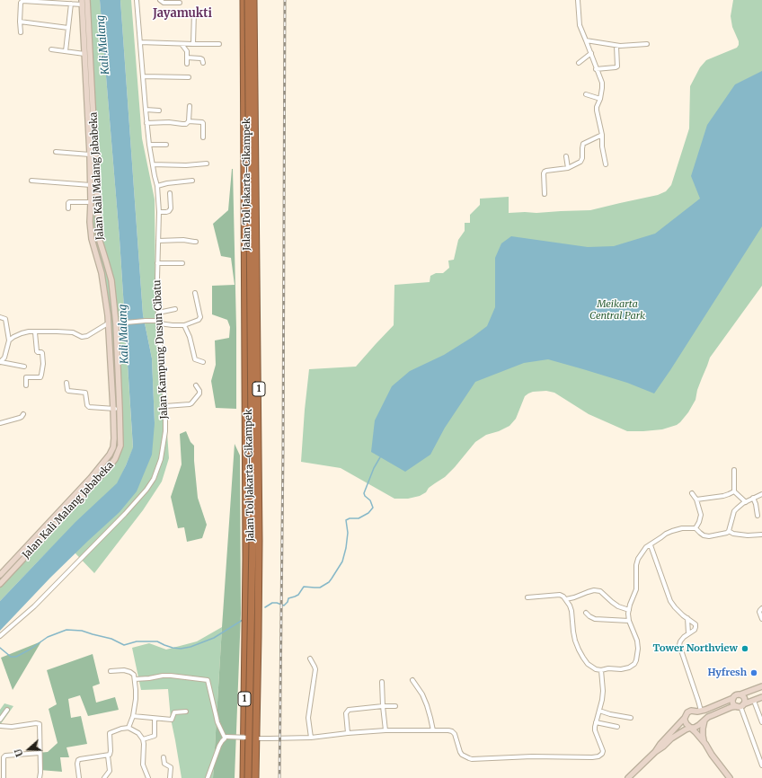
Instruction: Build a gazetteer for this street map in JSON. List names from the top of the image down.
{
  "streets": {
    "highway": ["Jalan Tol Jakarta–Cikampek", "1"],
    "main road": ["Jalan Kali Malang Jababeka"],
    "street": ["Jalan Kampung Dusun Cibatu"]
  },
  "crossings": [
    ["Jalan Tol Jakarta–Cikampek", "1"]
  ],
  "districts": ["Jayamukti"],
  "water": ["Kali Malang"],
  "parks": ["Meikarta Central Park"],
  "places": ["Tower Northview", "Hyfresh"],
  "north": "left"
}
